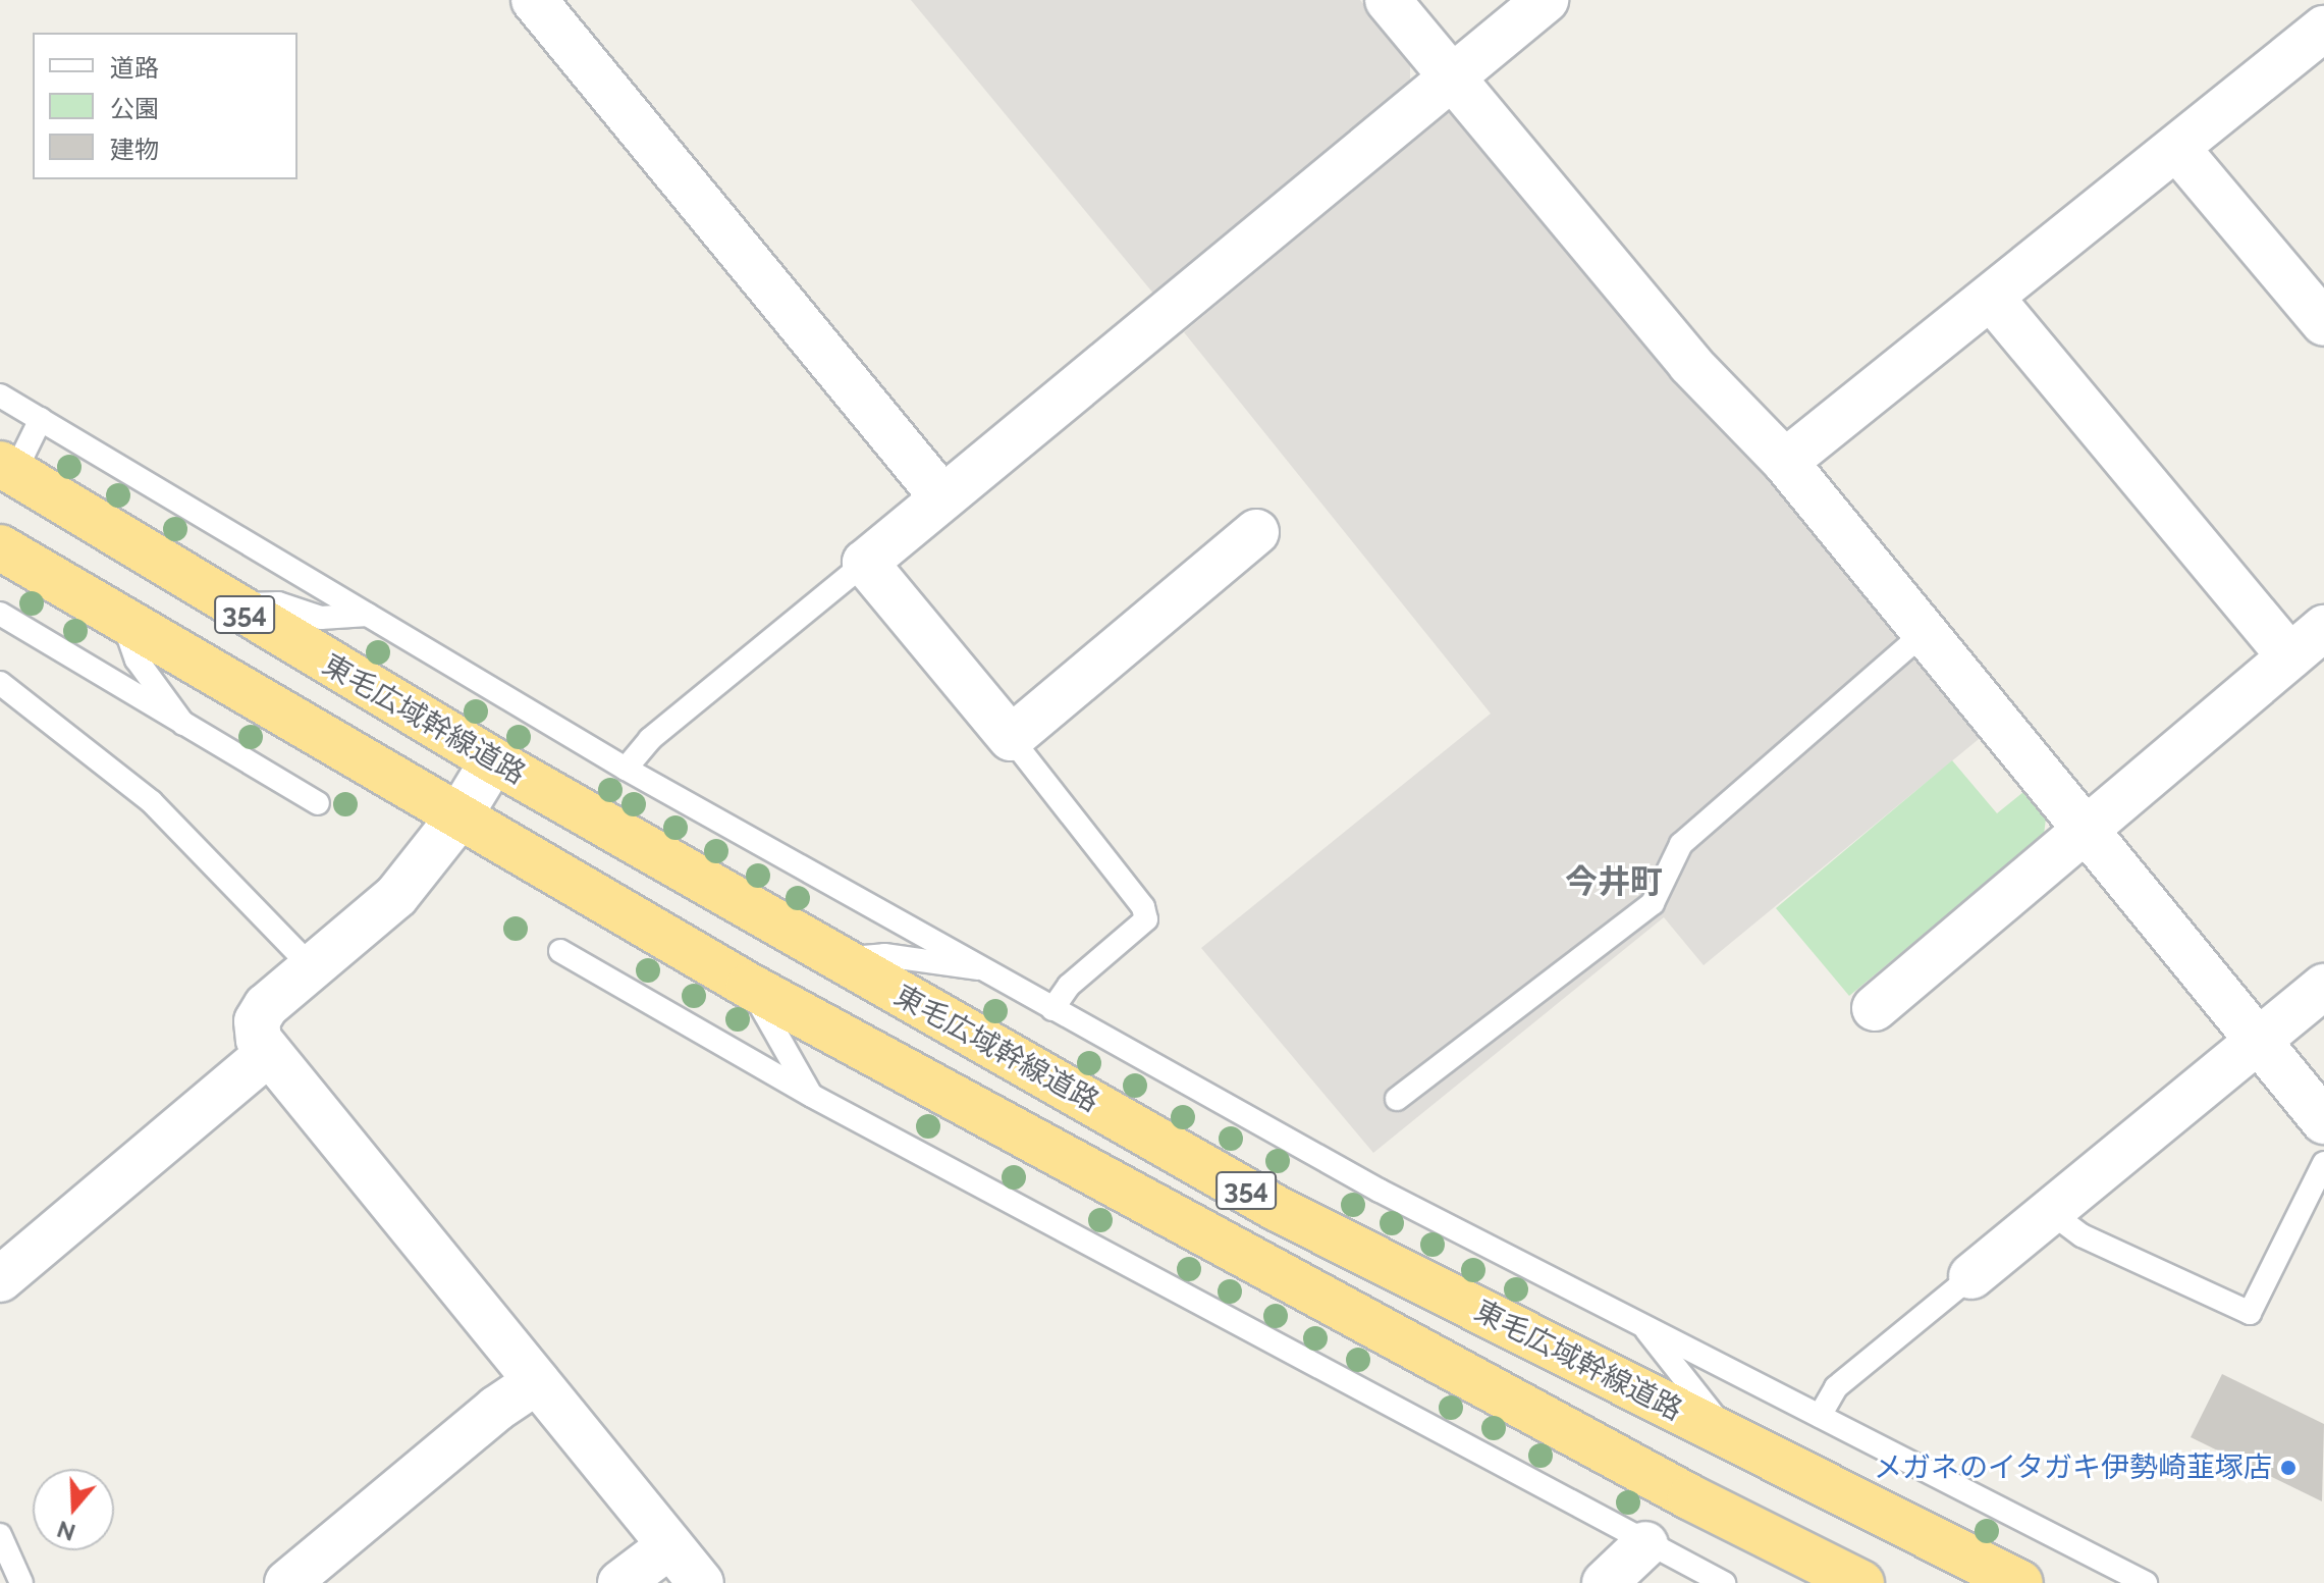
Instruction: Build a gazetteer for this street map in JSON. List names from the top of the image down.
{
  "streets": {
    "highway": ["354", "東毛広域幹線道路"]
  },
  "districts": ["今井町"],
  "places": ["メガネのイタガキ伊勢崎韮塚店"],
  "legend": ["道路", "公園", "建物"],
  "north": "bottom"
}
